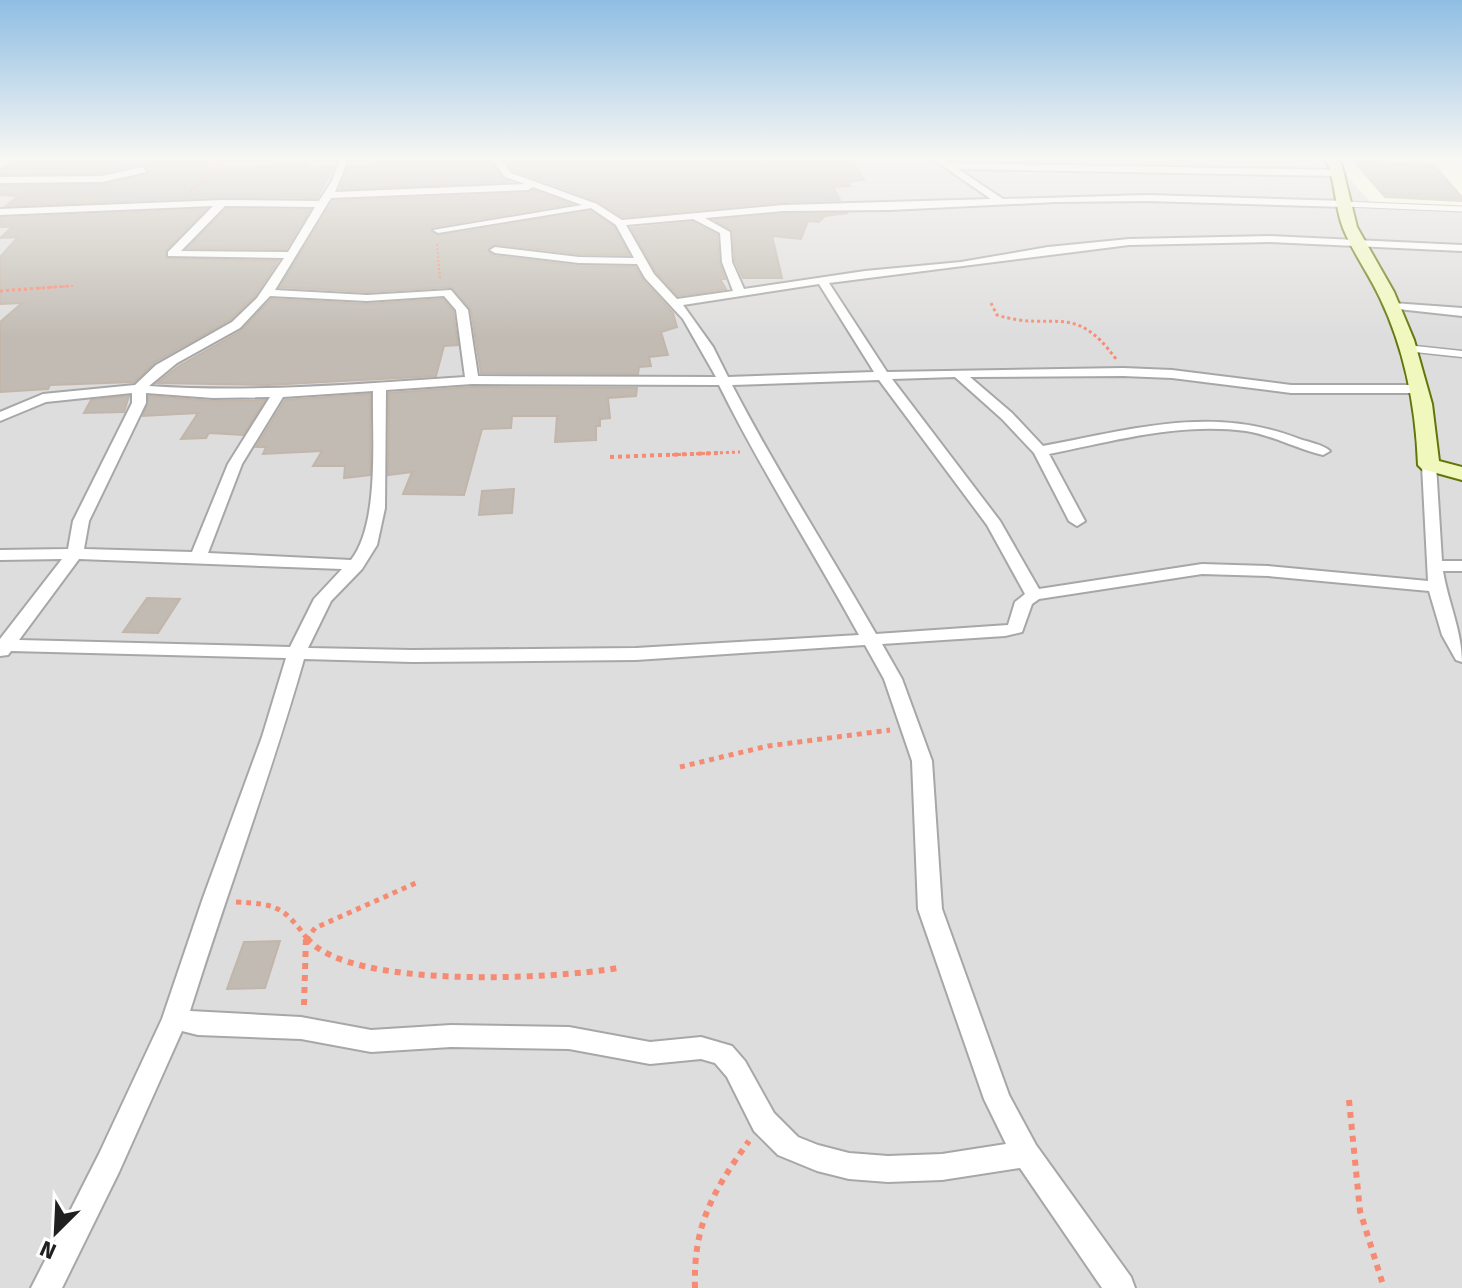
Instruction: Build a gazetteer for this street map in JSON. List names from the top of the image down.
{
  "north": "bottom left"
}
